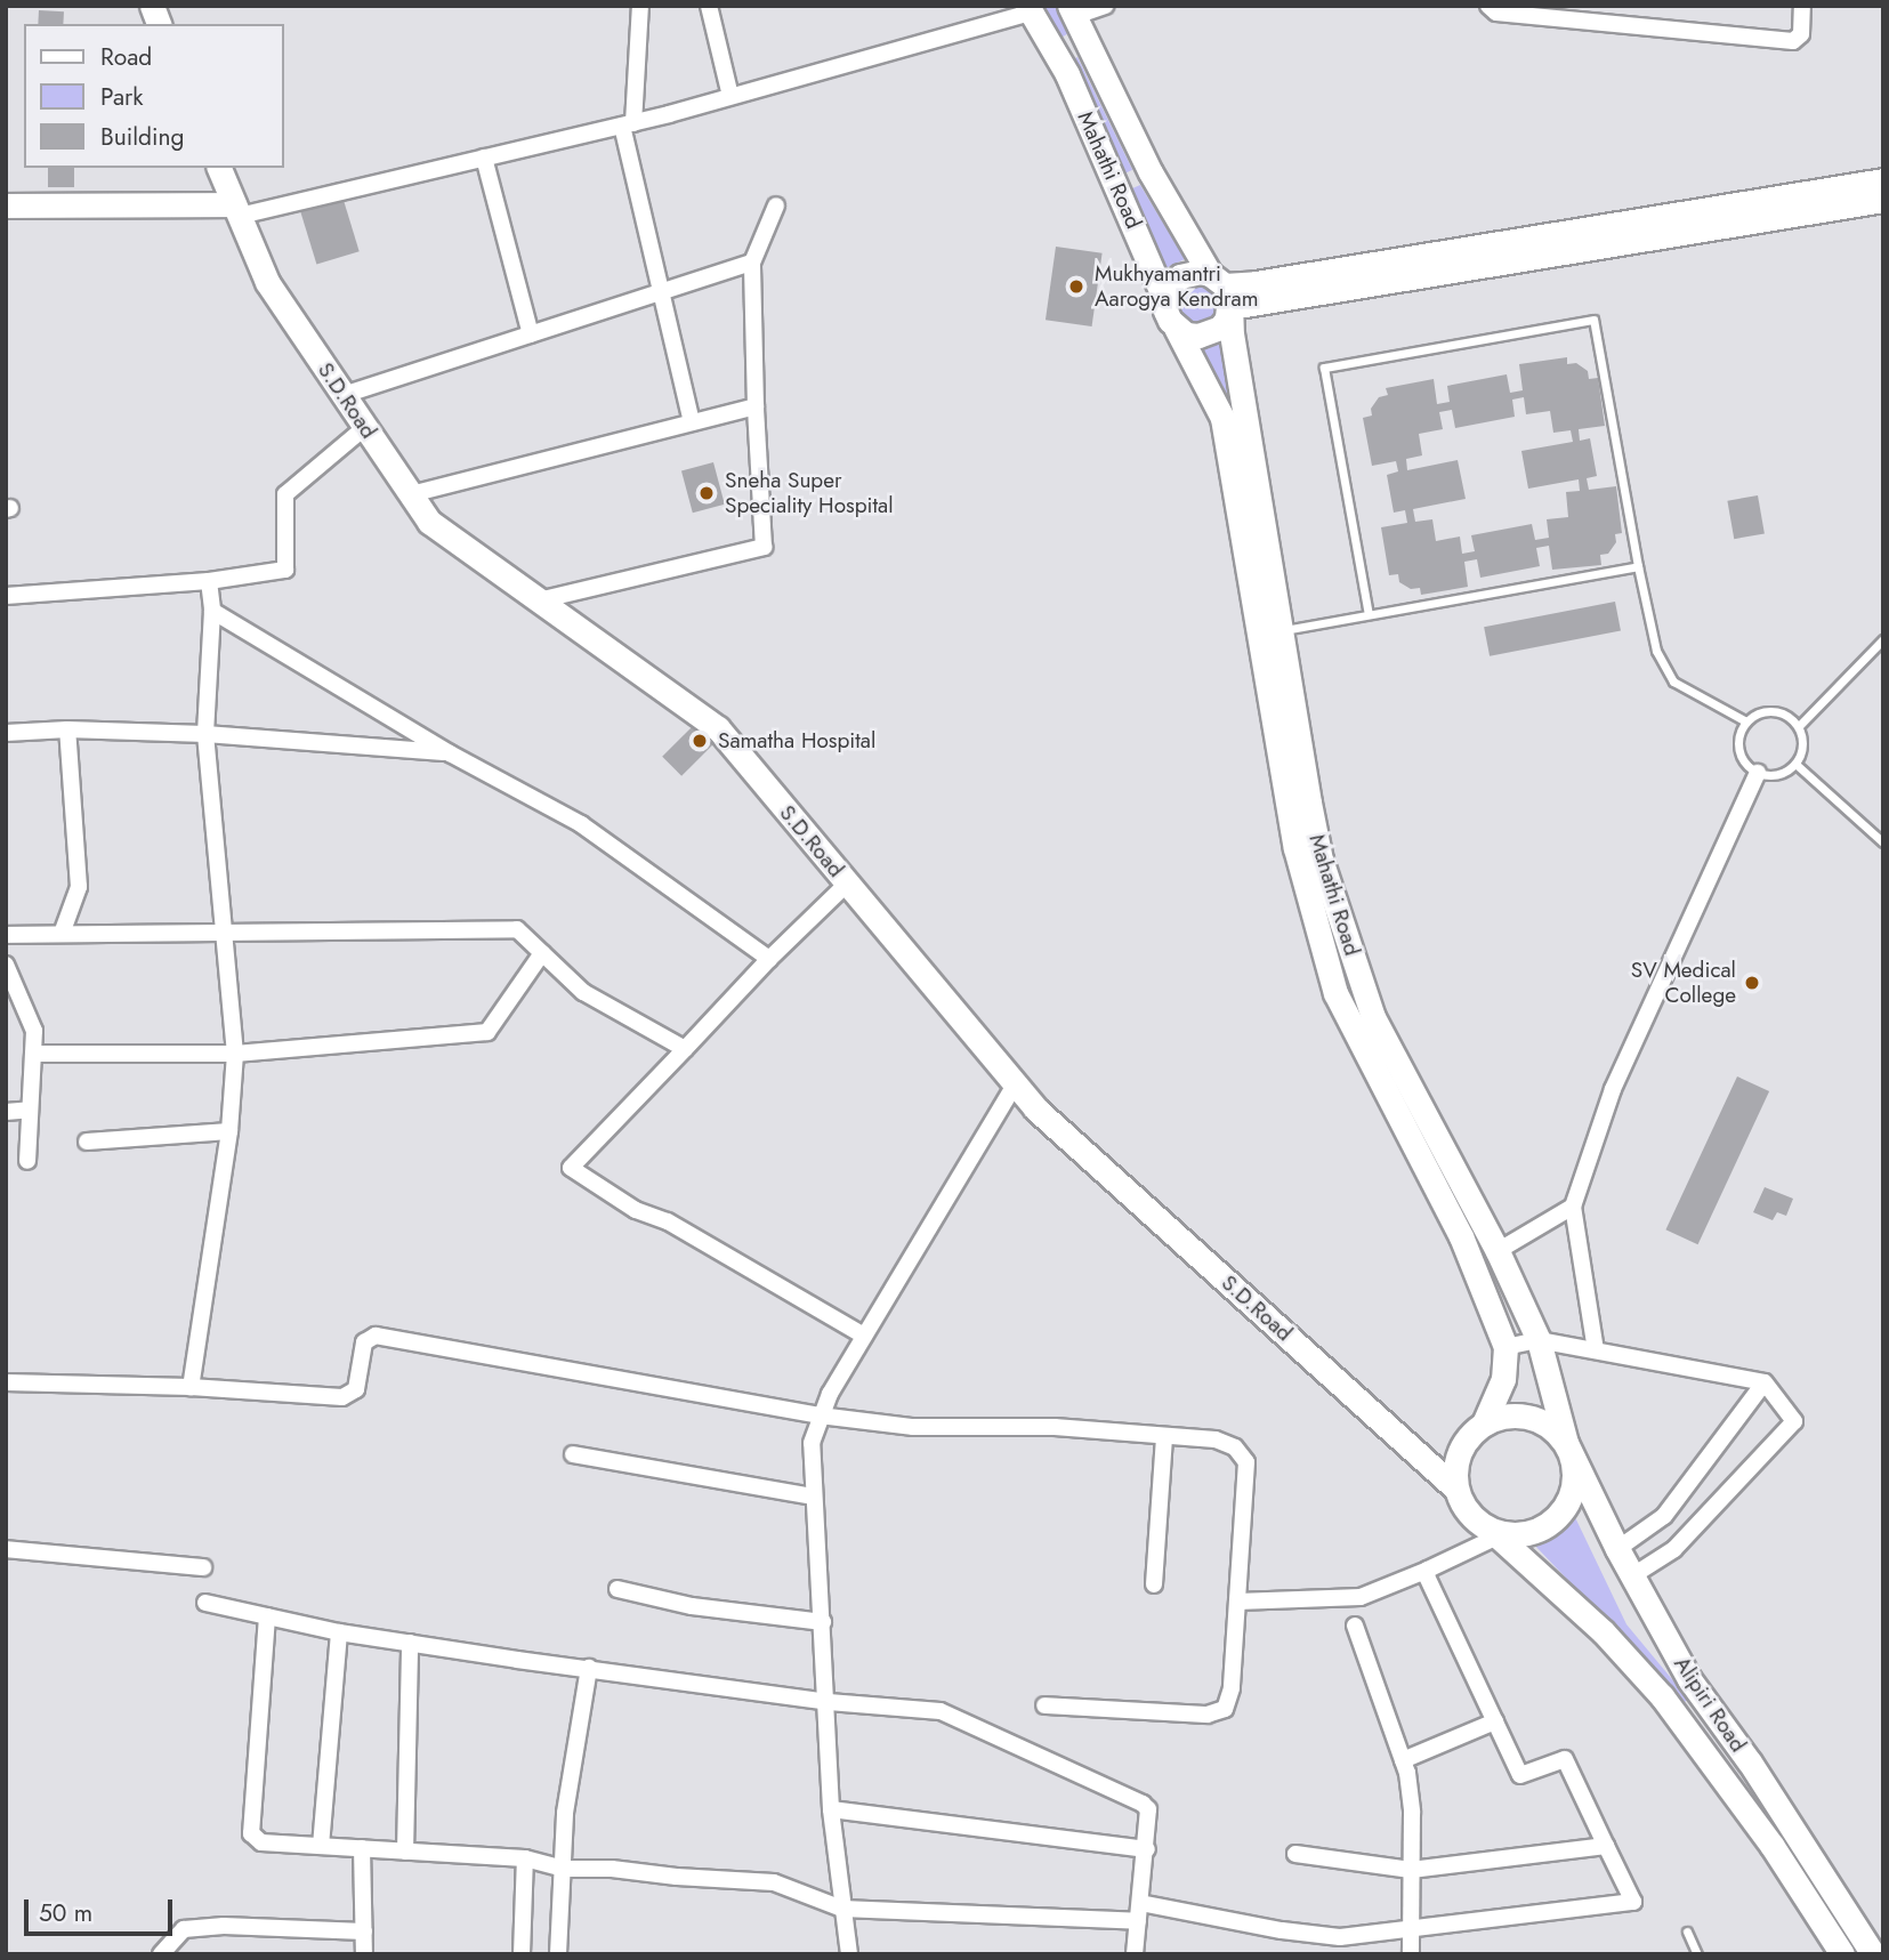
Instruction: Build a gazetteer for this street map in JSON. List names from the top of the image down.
{
  "streets": {
    "street": ["Mahathi Road", "S.D.Road", "Alipiri Road"]
  },
  "crossings": [
    ["Mahathi Road", "S.D.Road"],
    ["Mahathi Road", "Alipiri Road"],
    ["S.D.Road", "Alipiri Road"]
  ],
  "places": [
    "Mukhyamantri Aarogya Kendram",
    "Sneha Super Speciality Hospital",
    "Samatha Hospital",
    "SV Medical College"
  ],
  "legend": ["Road", "Park", "Building"],
  "scale_bar": "50 m"
}
